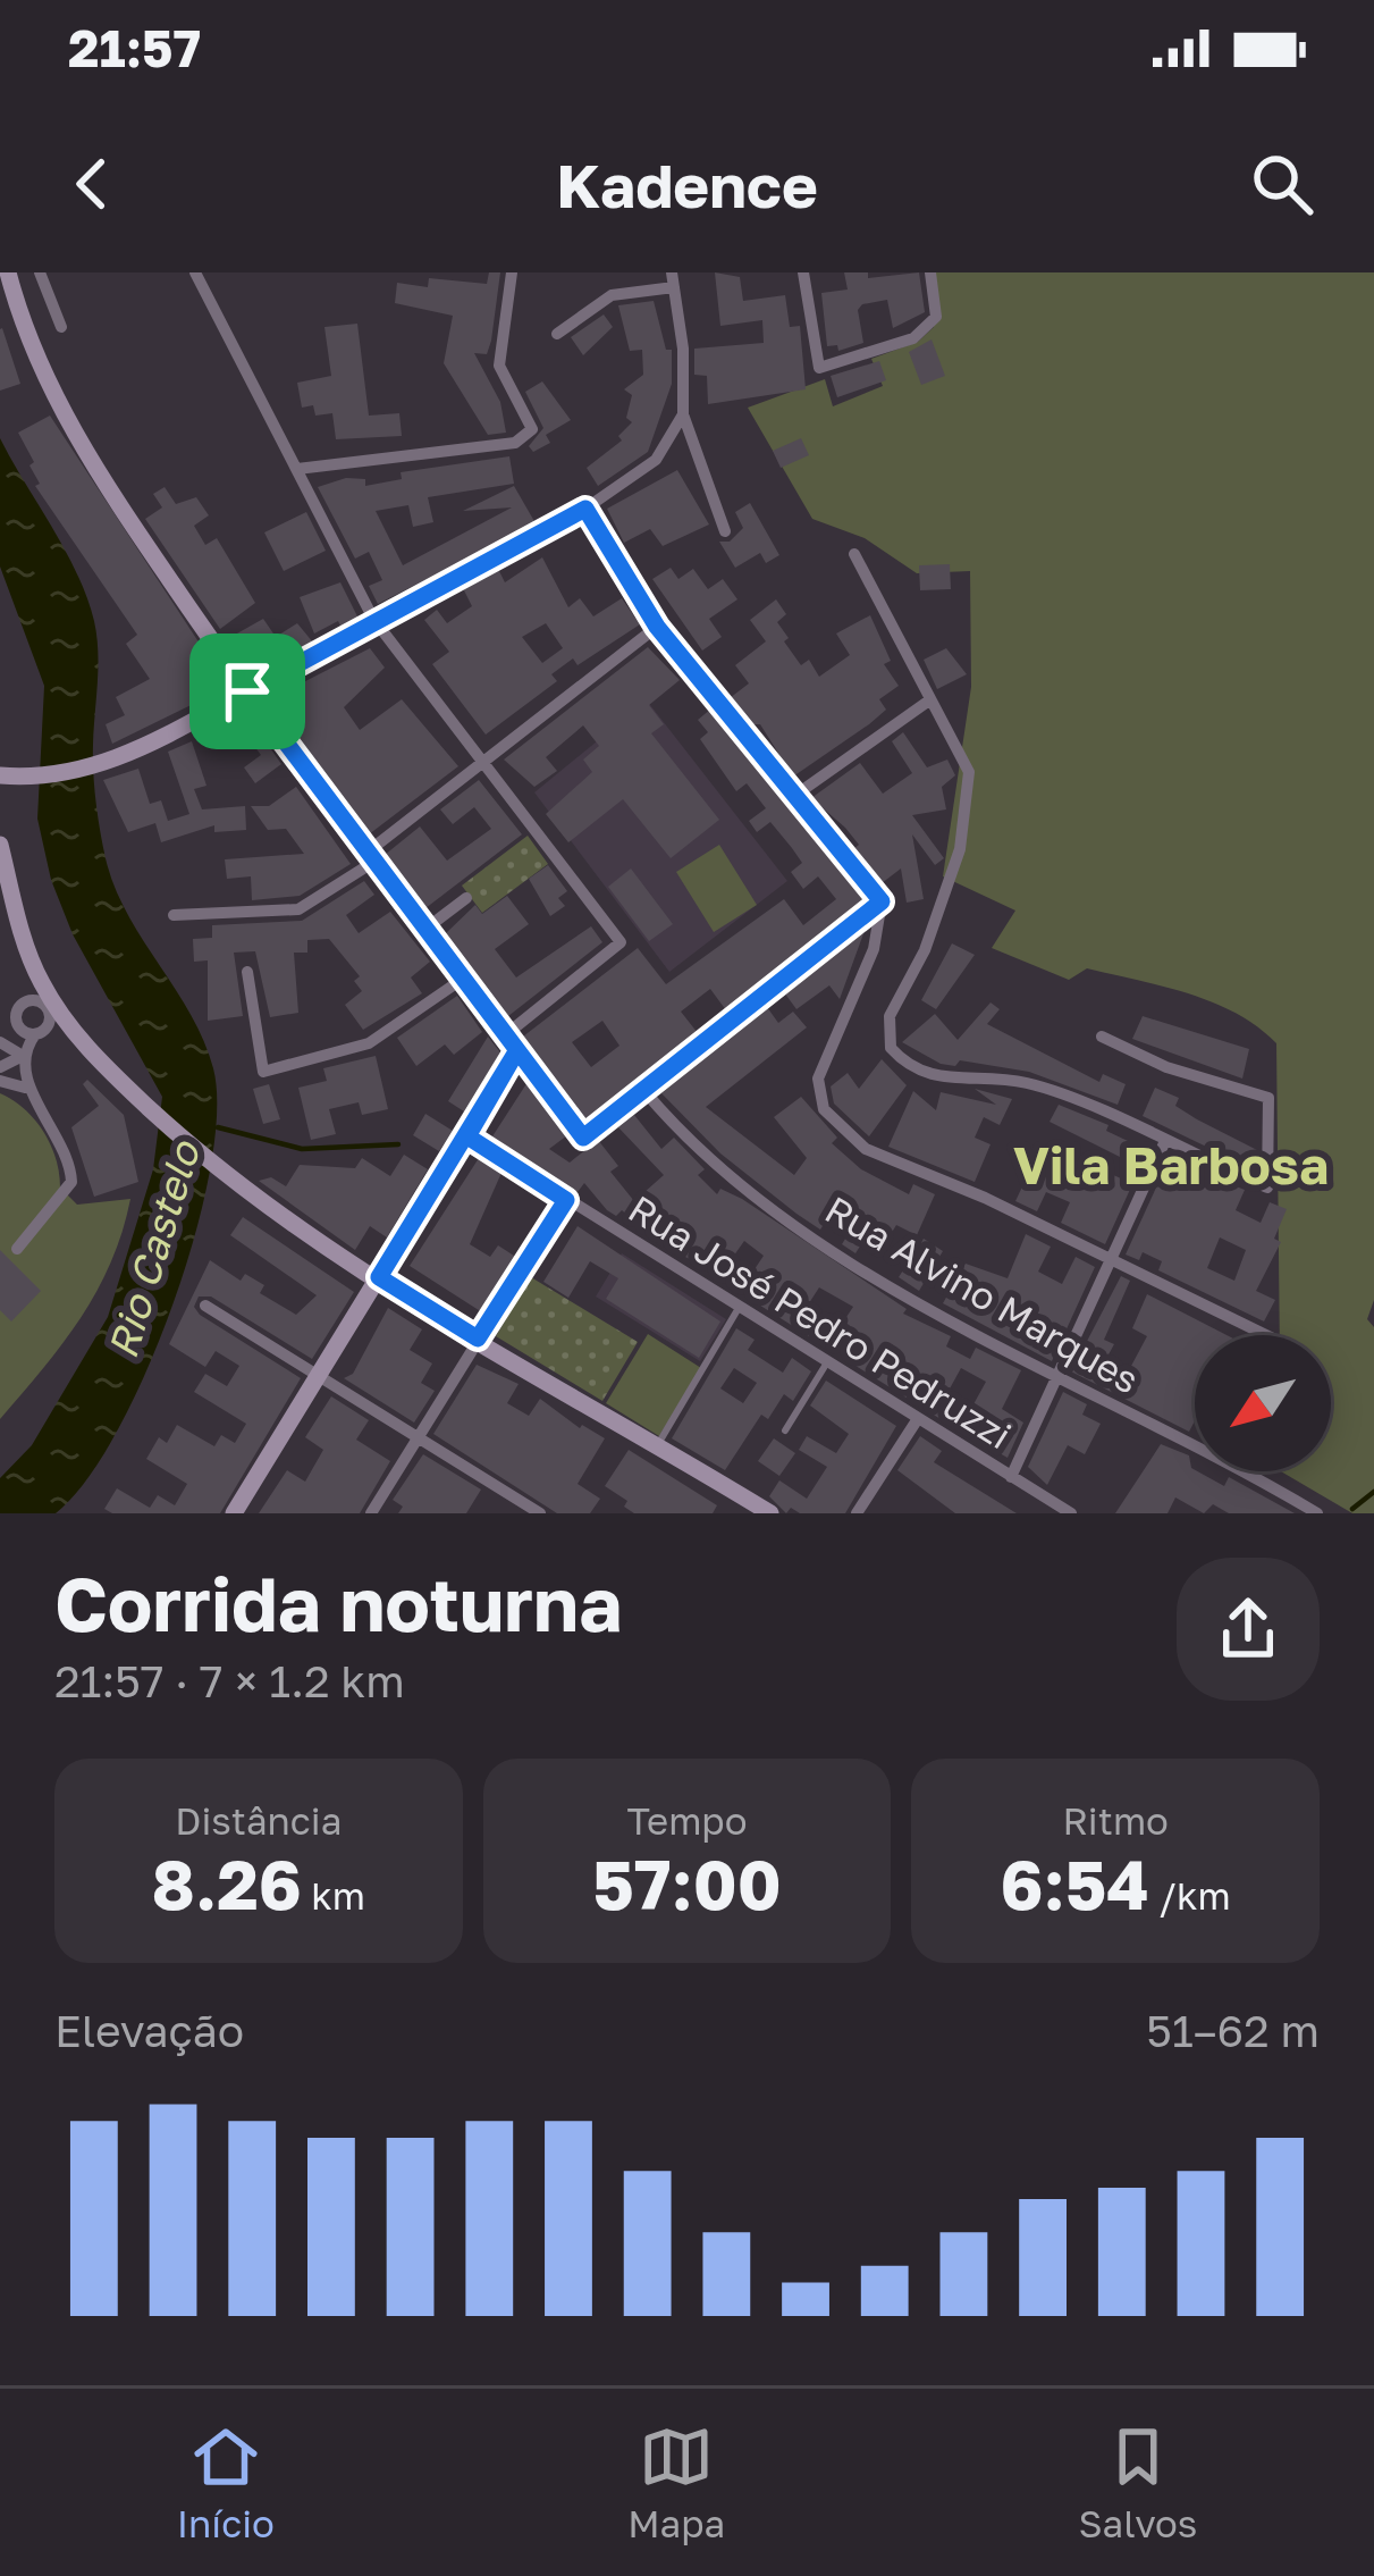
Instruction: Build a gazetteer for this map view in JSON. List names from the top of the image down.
{
  "streets": {
    "street": ["Rua Alvino Marques", "Rua José Pedro Pedruzzi"]
  },
  "districts": ["Vila Barbosa"],
  "water": ["Rio Castelo"],
  "north": "bottom left",
  "page": {
    "status": "21:57",
    "header": "Kadence",
    "heading": ["Corrida noturna", "21:57 · 7 × 1.2 km"],
    "stats": [
      ["Distância", "8.26 km"],
      ["Tempo", "57:00"],
      ["Ritmo", "6:54 /km"]
    ],
    "chart": ["Elevação", "51–62 m"],
    "tabs": ["Início", "Mapa", "Salvos"]
  }
}
